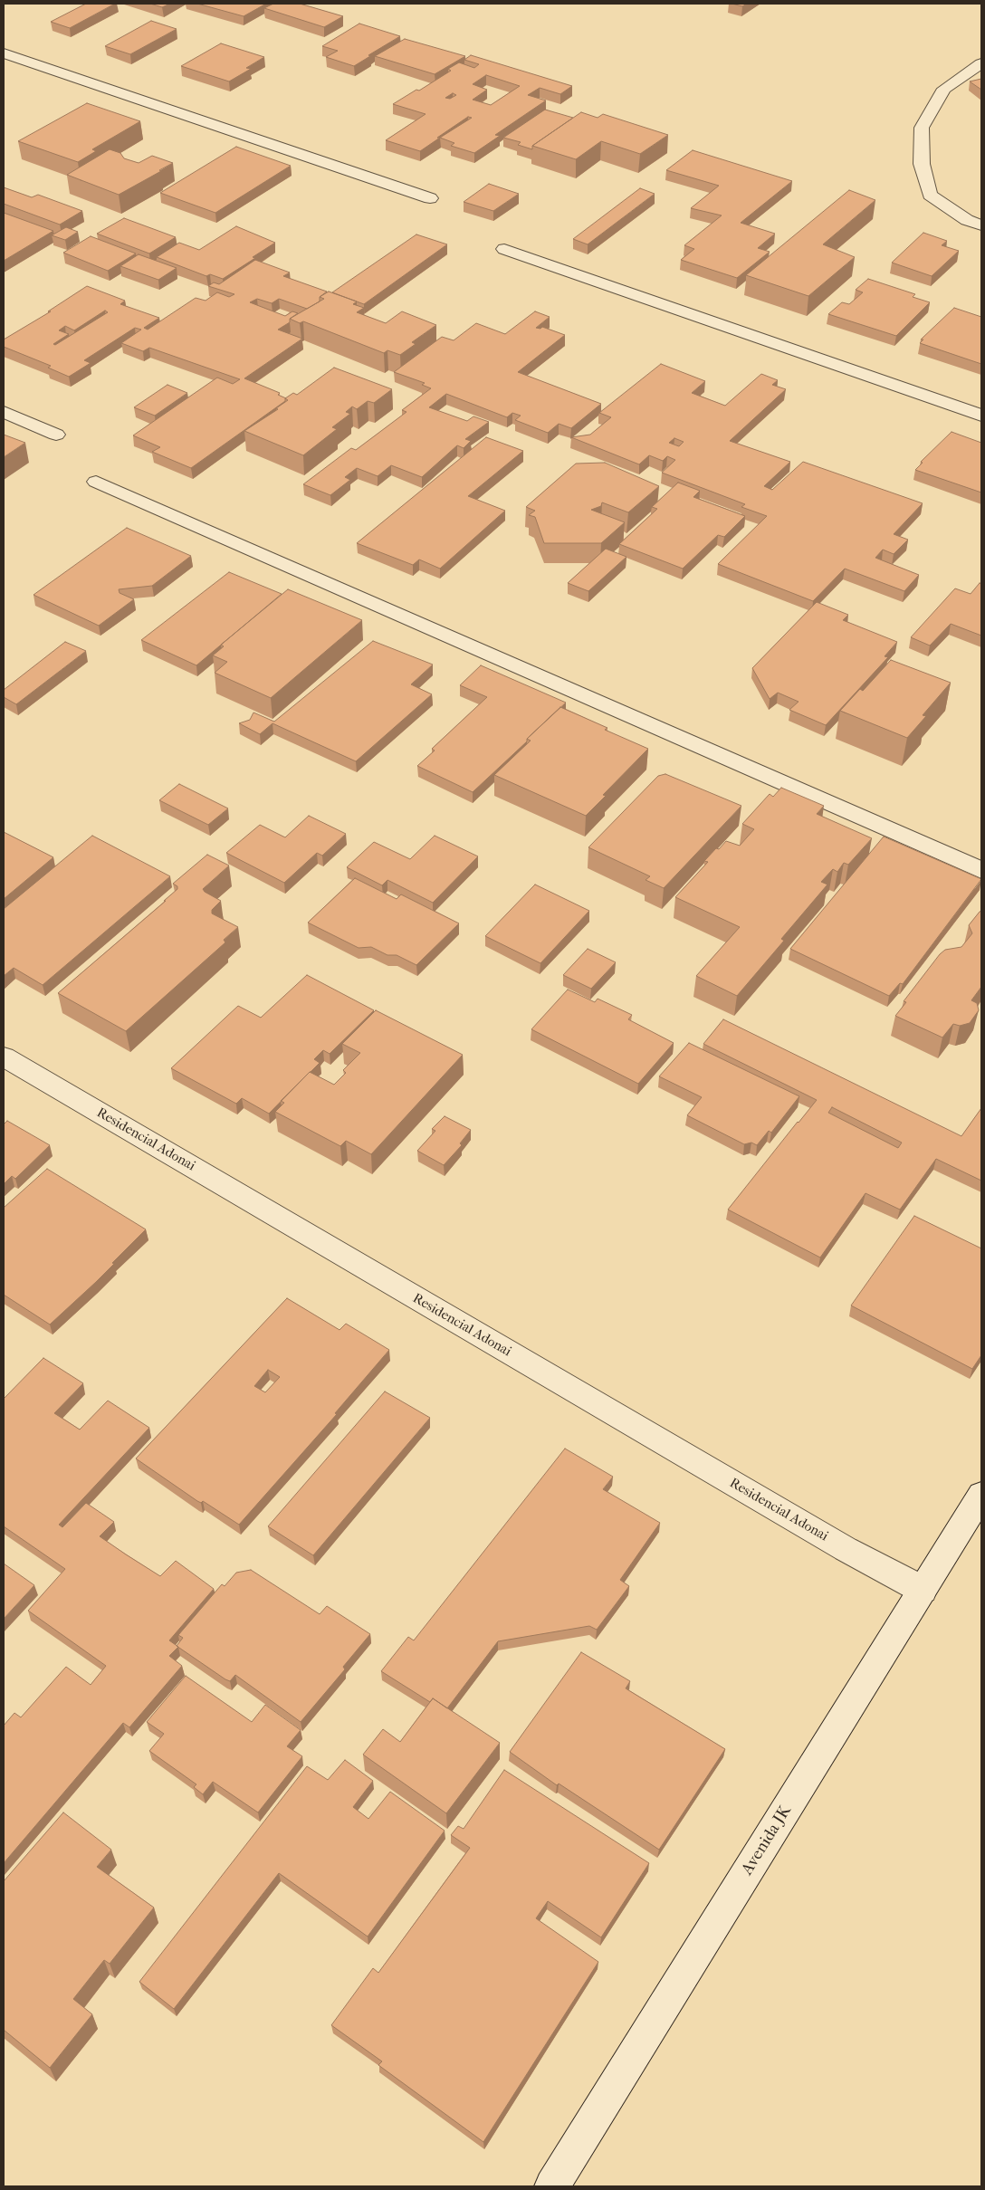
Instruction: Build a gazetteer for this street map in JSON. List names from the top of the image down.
{
  "streets": {
    "street": ["Residencial Adonai", "Avenida JK"]
  },
  "crossings": [
    ["Residencial Adonai", "Avenida JK"]
  ]
}
